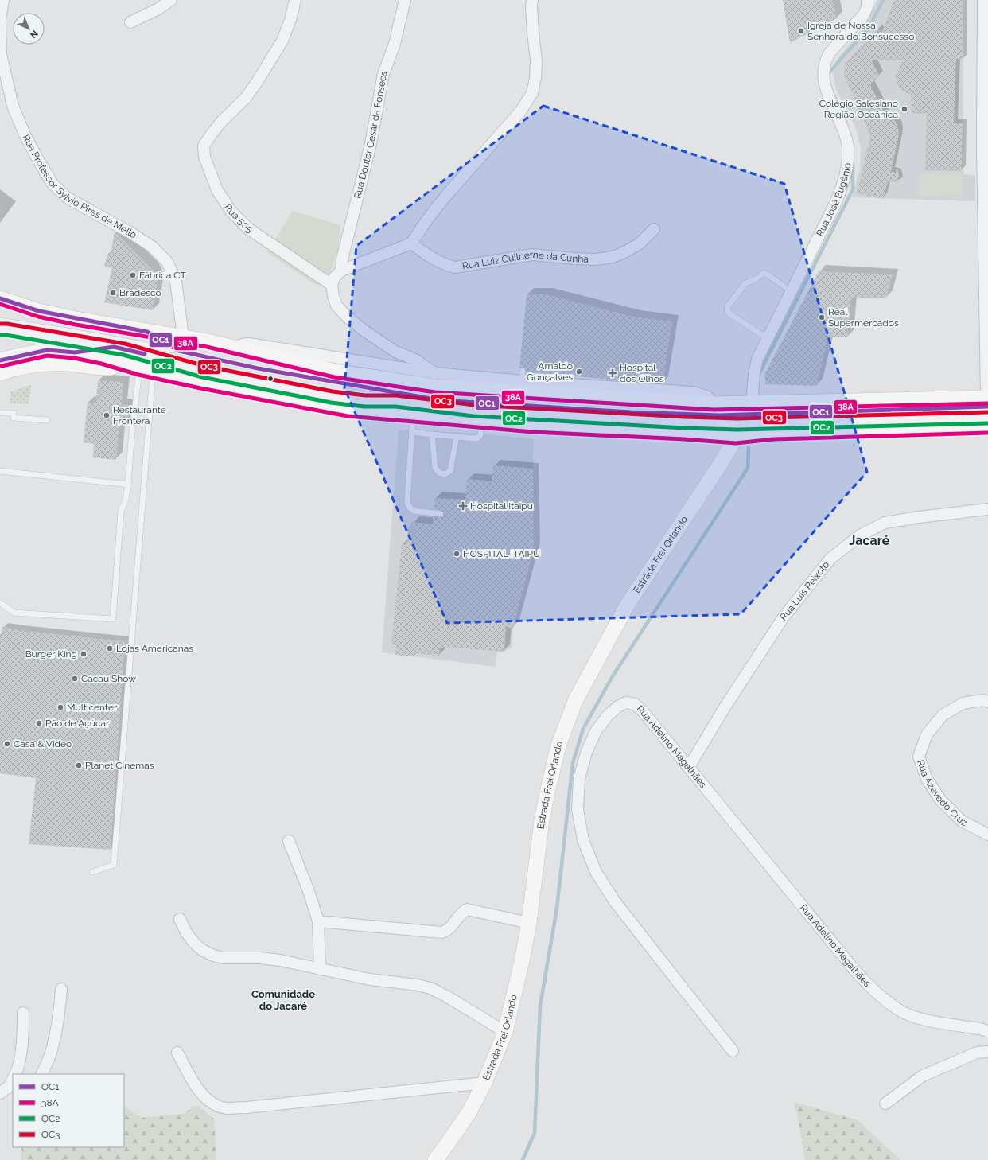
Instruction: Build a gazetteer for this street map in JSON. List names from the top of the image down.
{
  "streets": {
    "main road": ["Estrada Frei Orlando"],
    "street": [
      "Rua Doutor Cesar da Fonseca",
      "Rua Professor Sylvio Pires de Mello",
      "Rua José Eugênio",
      "Rua 505",
      "Rua Luiz Guilherne da Cunha",
      "Rua Luís Peixoto",
      "Rua Adelino Magalhães",
      "Rua Azevedo Cruz"
    ]
  },
  "crossings": [
    ["Rua Luís Peixoto", "Rua Adelino Magalhães"]
  ],
  "districts": ["Jacaré", "Comunidade do Jacaré"],
  "places": {
    "other": [
      "Igreja de Nossa Senhora do Bonsucesso",
      "Colégio Salesiano Região Oceânica",
      "Fábrica CT",
      "Bradesco",
      "Real Supermercados",
      "Arnaldo Gonçalves",
      "Restaurante Frontera",
      "HOSPITAL ITAIPU",
      "Lojas Americanas",
      "Burger King",
      "Cacau Show",
      "Multicenter",
      "Pão de Açúcar",
      "Casa & Vídeo",
      "Planet Cinemas"
    ],
    "health": ["Hospital dos Olhos", "Hospital Itaipu"]
  },
  "lines": [
    "transit line OC1",
    "transit line 38A",
    "transit line OC3",
    "transit line OC2"
  ],
  "legend": [
    "OC1",
    "38A",
    "OC2",
    "OC3"
  ],
  "north": "bottom right"
}
